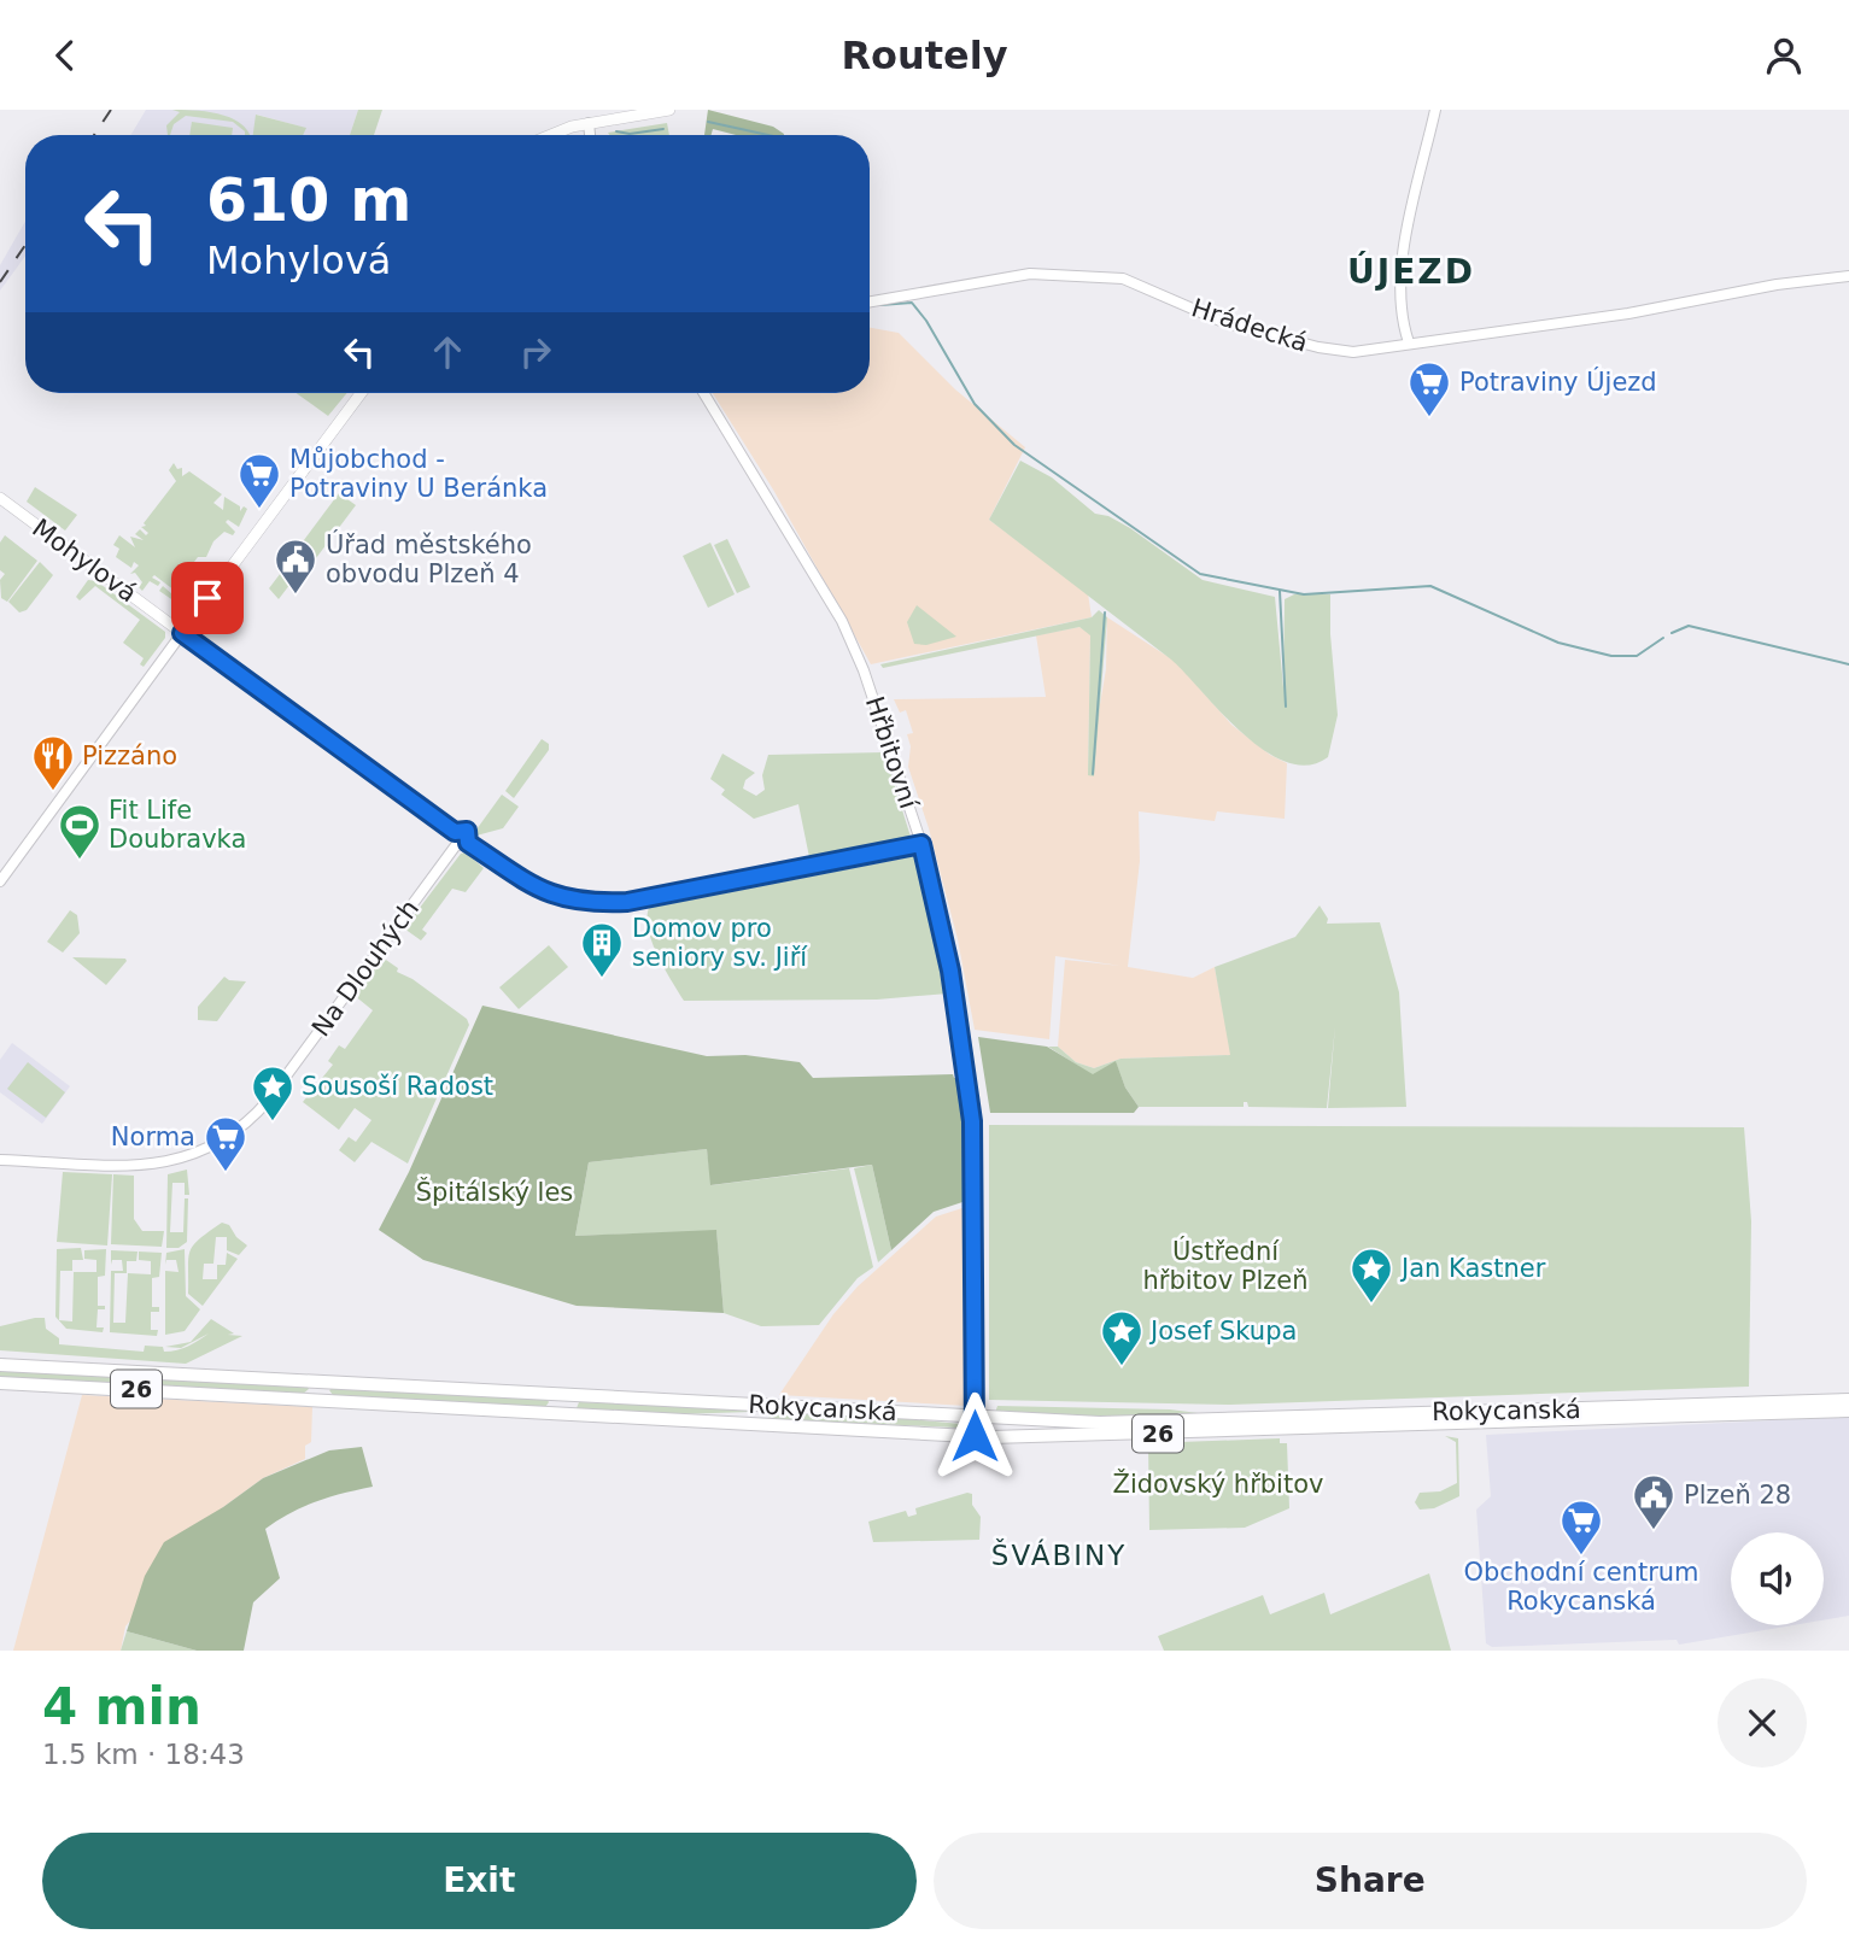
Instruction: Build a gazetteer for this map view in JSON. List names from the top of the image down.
{
  "streets": {
    "main road": ["Mohylová", "26", "Rokycanská"],
    "street": ["Hrádecká", "Hřbitovní", "Na Dlouhých"]
  },
  "crossings": [
    ["Hřbitovní", "Rokycanská"]
  ],
  "districts": ["ÚJEZD", "ŠVÁBINY"],
  "parks": ["Špitálský les", "Ústřední hřbitov Plzeň", "Židovský hřbitov"],
  "places": {
    "supermarket": [
      "Potraviny Újezd",
      "Můjobchod - Potraviny U Beránka",
      "Norma",
      "Obchodní centrum Rokycanská"
    ],
    "public building": ["Úřad městského obvodu Plzeň 4", "Plzeň 28"],
    "restaurant": ["Pizzáno"],
    "sports": ["Fit Life Doubravka"],
    "building": ["Domov pro seniory sv. Jiří"],
    "place": ["Sousoší Radost", "Jan Kastner", "Josef Skupa"]
  },
  "page": {
    "header": "Routely",
    "turn": ["610 m", "Mohylová"],
    "heading": ["4 min", "1.5 km · 18:43"],
    "buttons": ["Exit", "Share"]
  }
}
